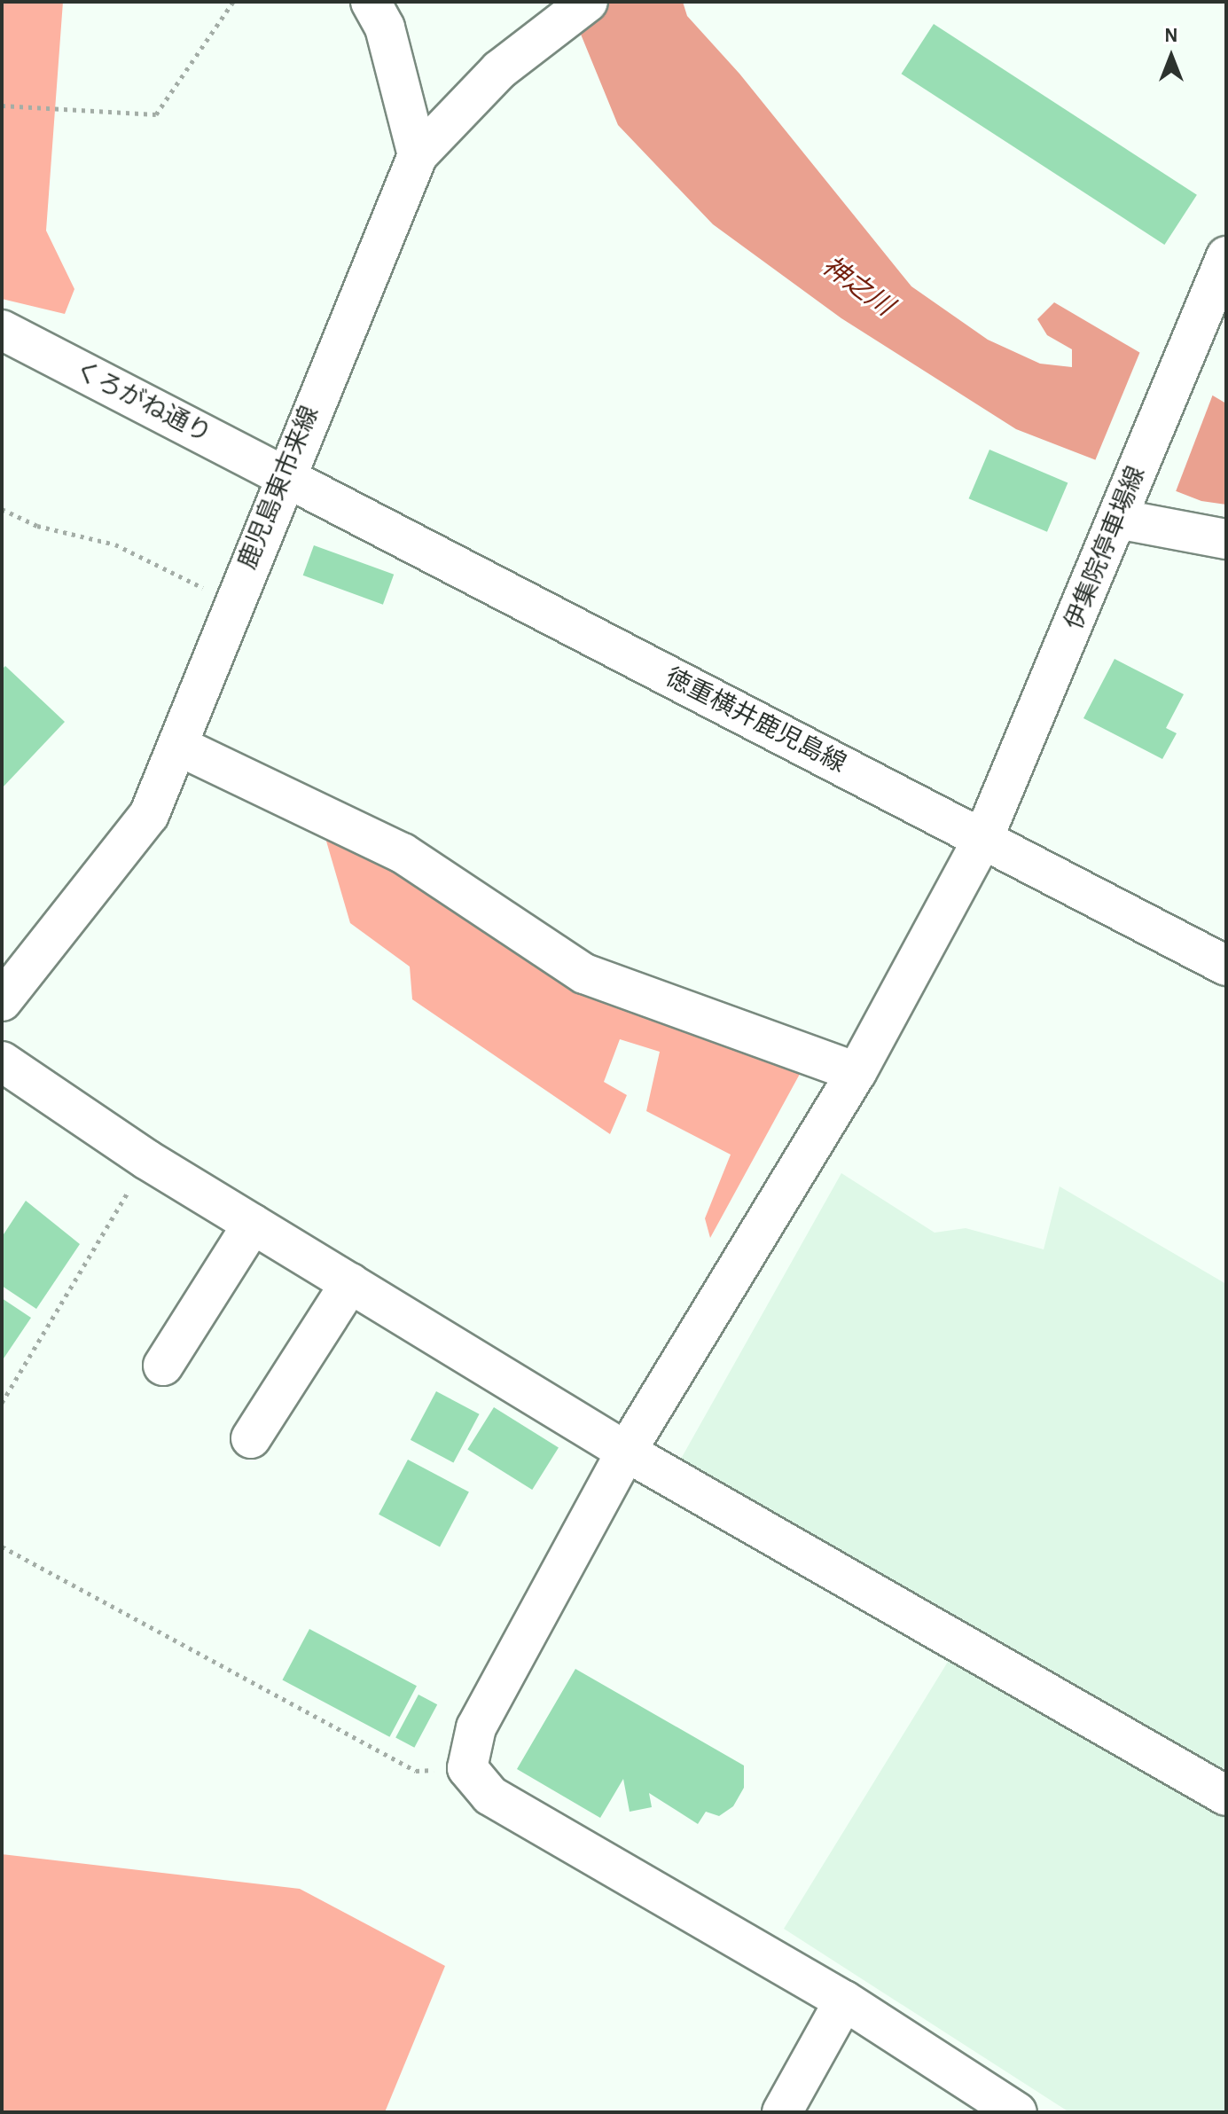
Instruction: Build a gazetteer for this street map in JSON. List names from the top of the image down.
{
  "streets": {
    "street": [
      "くろがね通り",
      "鹿児島東市来線",
      "伊集院停車場線",
      "徳重横井鹿児島線"
    ]
  },
  "crossings": [
    ["くろがね通り", "鹿児島東市来線"],
    ["くろがね通り", "徳重横井鹿児島線"],
    ["鹿児島東市来線", "徳重横井鹿児島線"],
    ["伊集院停車場線", "徳重横井鹿児島線"]
  ],
  "water": ["神之川"],
  "north": "top"
}
